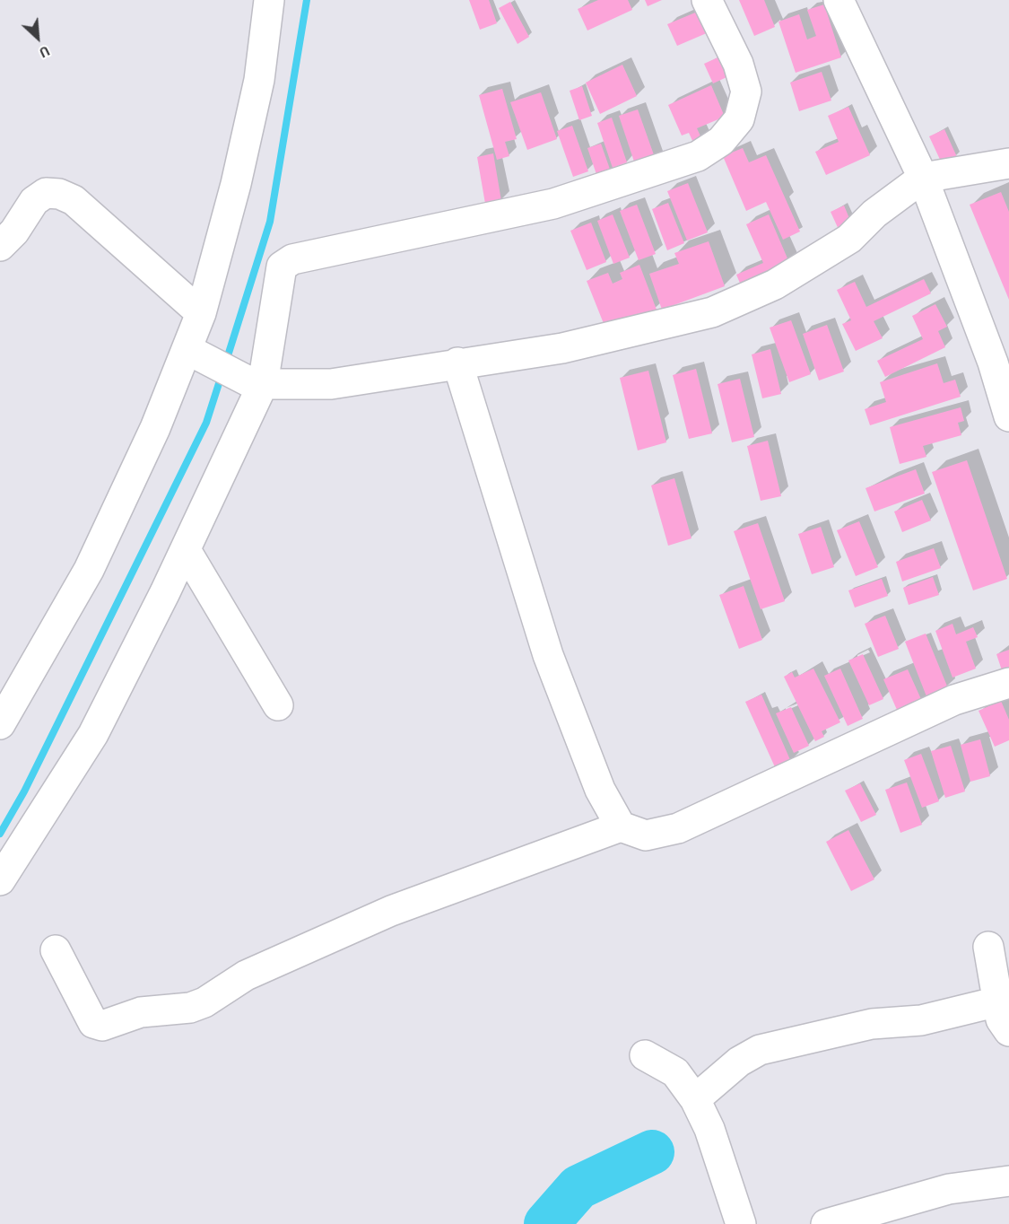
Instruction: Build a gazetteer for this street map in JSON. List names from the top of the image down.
{
  "north": "bottom right"
}
